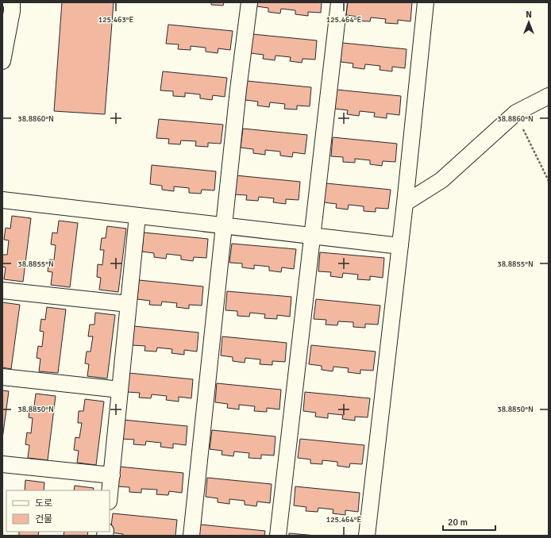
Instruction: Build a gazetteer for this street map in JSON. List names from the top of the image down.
{
  "legend": ["도로", "건물"],
  "scale_bar": "20 m",
  "north": "top",
  "coordinates": [
    "125.463°E",
    "125.464°E",
    "38.8860°N",
    "38.8855°N",
    "38.8850°N"
  ]
}
